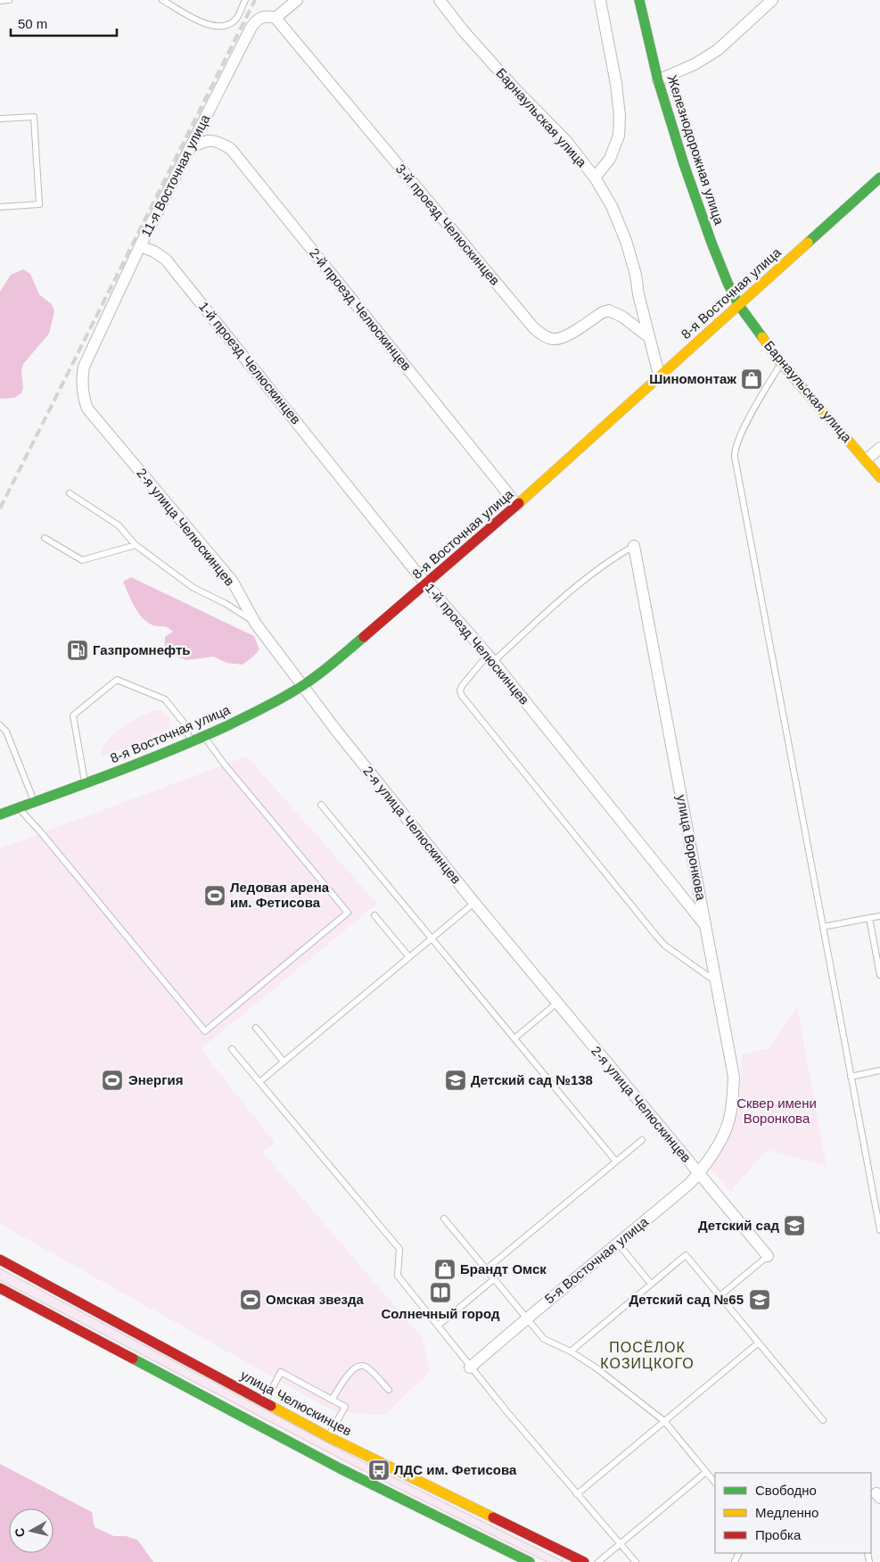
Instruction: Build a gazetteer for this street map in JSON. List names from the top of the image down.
{
  "streets": {
    "main road": [
      "Барнаульская улица",
      "Железнодорожная улица",
      "8-я Восточная улица",
      "улица Челюскинцев"
    ],
    "street": [
      "11-я Восточная улица",
      "3-й проезд Челюскинцев",
      "2-й проезд Челюскинцев",
      "1-й проезд Челюскинцев",
      "2-я улица Челюскинцев",
      "улица Воронкова",
      "5-я Восточная улица"
    ]
  },
  "crossings": [
    ["Барнаульская улица", "Железнодорожная улица"],
    ["Барнаульская улица", "3-й проезд Челюскинцев"],
    ["Барнаульская улица", "8-я Восточная улица"],
    ["Железнодорожная улица", "8-я Восточная улица"],
    ["11-я Восточная улица", "3-й проезд Челюскинцев"],
    ["11-я Восточная улица", "2-й проезд Челюскинцев"],
    ["11-я Восточная улица", "1-й проезд Челюскинцев"],
    ["11-я Восточная улица", "2-я улица Челюскинцев"],
    ["8-я Восточная улица", "2-й проезд Челюскинцев"],
    ["8-я Восточная улица", "1-й проезд Челюскинцев"],
    ["8-я Восточная улица", "2-я улица Челюскинцев"],
    ["1-й проезд Челюскинцев", "улица Воронкова"],
    ["2-я улица Челюскинцев", "5-я Восточная улица"],
    ["улица Воронкова", "5-я Восточная улица"]
  ],
  "districts": ["ПОСЁЛОК КОЗИЦКОГО"],
  "parks": ["Сквер имени Воронкова"],
  "places": {
    "shop": ["Шиномонтаж", "Брандт Омск"],
    "fuel station": ["Газпромнефть"],
    "sports": ["Ледовая арена им. Фетисова", "Энергия", "Омская звезда"],
    "school or university": ["Детский сад №138", "Детский сад", "Детский сад №65"],
    "library": ["Солнечный город"],
    "bus stop": ["ЛДС им. Фетисова"]
  },
  "legend": ["Свободно", "Медленно", "Пробка"],
  "scale_bar": "50 m",
  "north": "left"
}
